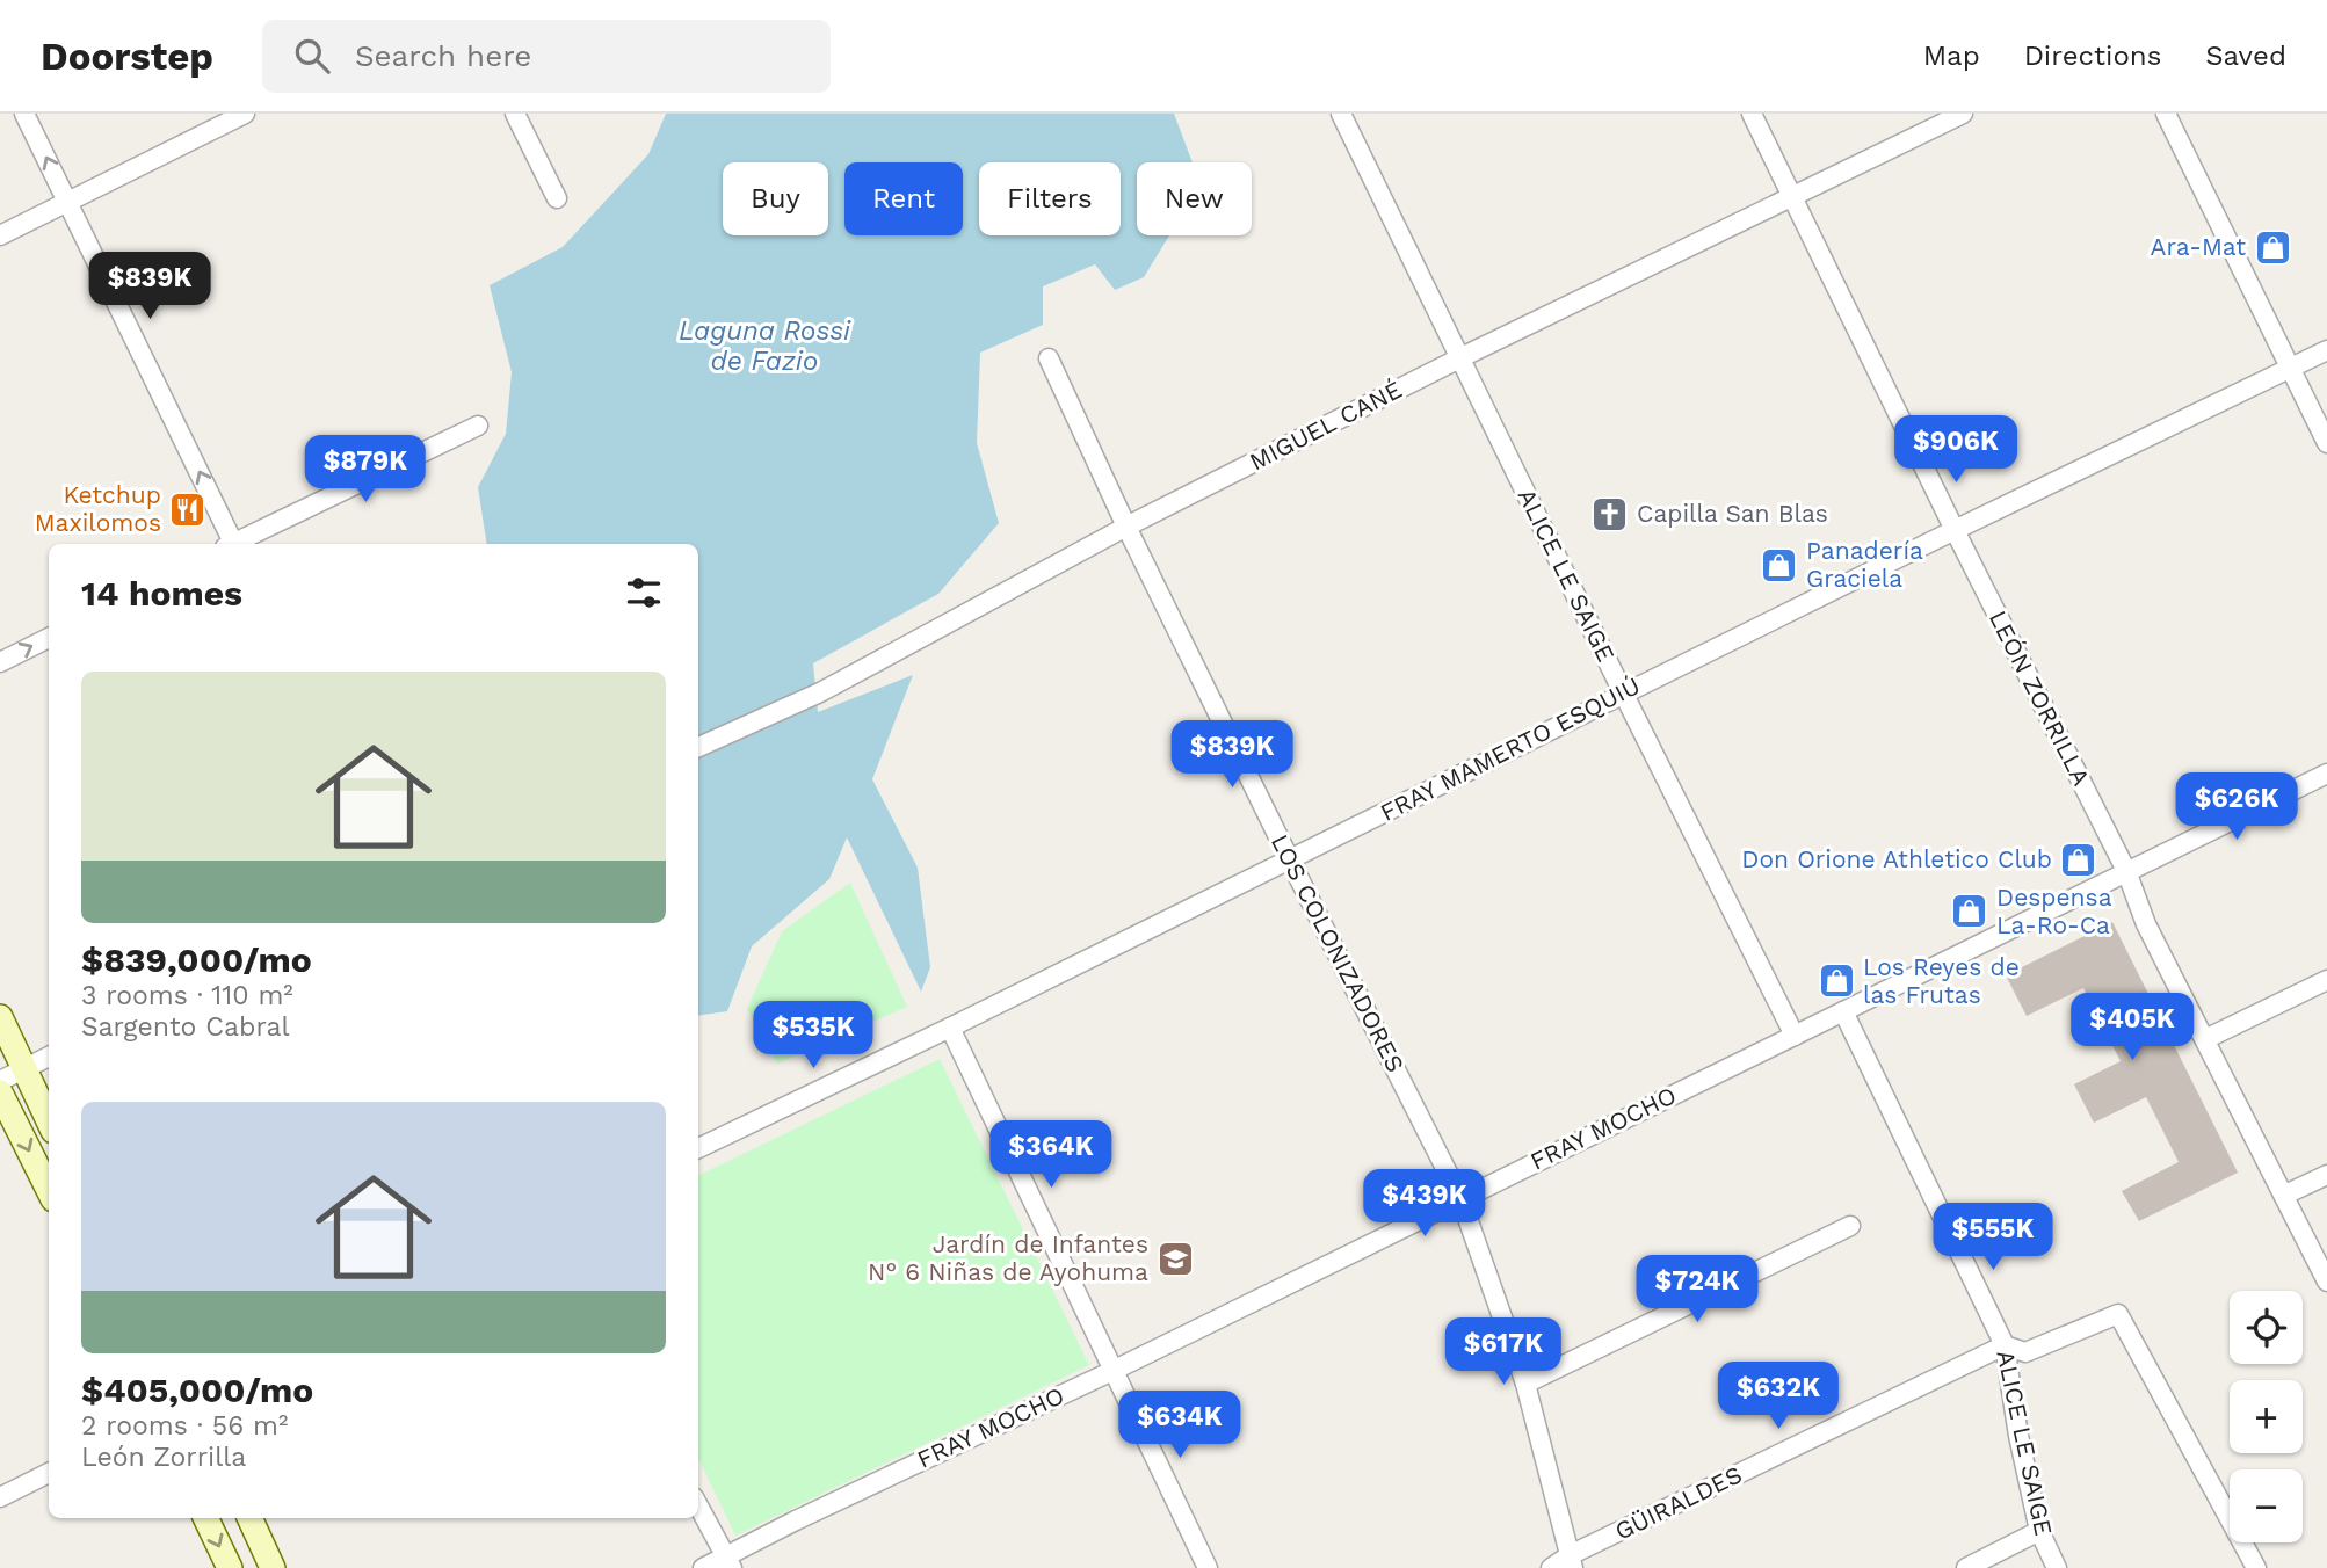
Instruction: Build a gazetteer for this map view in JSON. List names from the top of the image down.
{
  "streets": {
    "street": [
      "MIGUEL CANÉ",
      "ALICE LE SAIGE",
      "LEÓN ZORRILLA",
      "FRAY MAMERTO ESQUIÚ",
      "LOS COLONIZADORES",
      "FRAY MOCHO",
      "GÜIRALDES"
    ]
  },
  "crossings": [
    ["MIGUEL CANÉ", "ALICE LE SAIGE"],
    ["MIGUEL CANÉ", "LEÓN ZORRILLA"],
    ["MIGUEL CANÉ", "LOS COLONIZADORES"],
    ["ALICE LE SAIGE", "FRAY MAMERTO ESQUIÚ"],
    ["ALICE LE SAIGE", "FRAY MOCHO"],
    ["ALICE LE SAIGE", "GÜIRALDES"],
    ["LEÓN ZORRILLA", "FRAY MAMERTO ESQUIÚ"],
    ["LEÓN ZORRILLA", "FRAY MOCHO"],
    ["FRAY MAMERTO ESQUIÚ", "LOS COLONIZADORES"],
    ["LOS COLONIZADORES", "FRAY MOCHO"],
    ["LOS COLONIZADORES", "GÜIRALDES"]
  ],
  "water": ["Laguna Rossi de Fazio"],
  "places": {
    "shop": [
      "Ara-Mat",
      "Panadería Graciela",
      "Don Orione Athletico Club",
      "Despensa La-Ro-Ca",
      "Los Reyes de las Frutas"
    ],
    "restaurant": ["Ketchup Maxilomos"],
    "church": ["Capilla San Blas"],
    "school or university": ["Jardín de Infantes N° 6 Niñas de Ayohuma"]
  },
  "page": {
    "header": "Doorstep",
    "search": "Search here",
    "nav": ["Map", "Directions", "Saved"],
    "chip": [
      "Buy",
      "Rent",
      "Filters",
      "New"
    ],
    "price": [
      "$839K",
      "$906K",
      "$879K",
      "$839K",
      "$626K",
      "$405K",
      "$535K",
      "$364K",
      "$439K",
      "$555K",
      "$724K",
      "$617K",
      "$632K",
      "$634K"
    ],
    "heading": "14 homes",
    "list": [
      {
        "name": "$839,000/mo",
        "note": "3 rooms · 110 m² · Sargento Cabral"
      },
      {
        "name": "$405,000/mo",
        "note": "2 rooms · 56 m² · León Zorrilla"
      }
    ],
    "map_buttons": ["+", "−"]
  }
}
